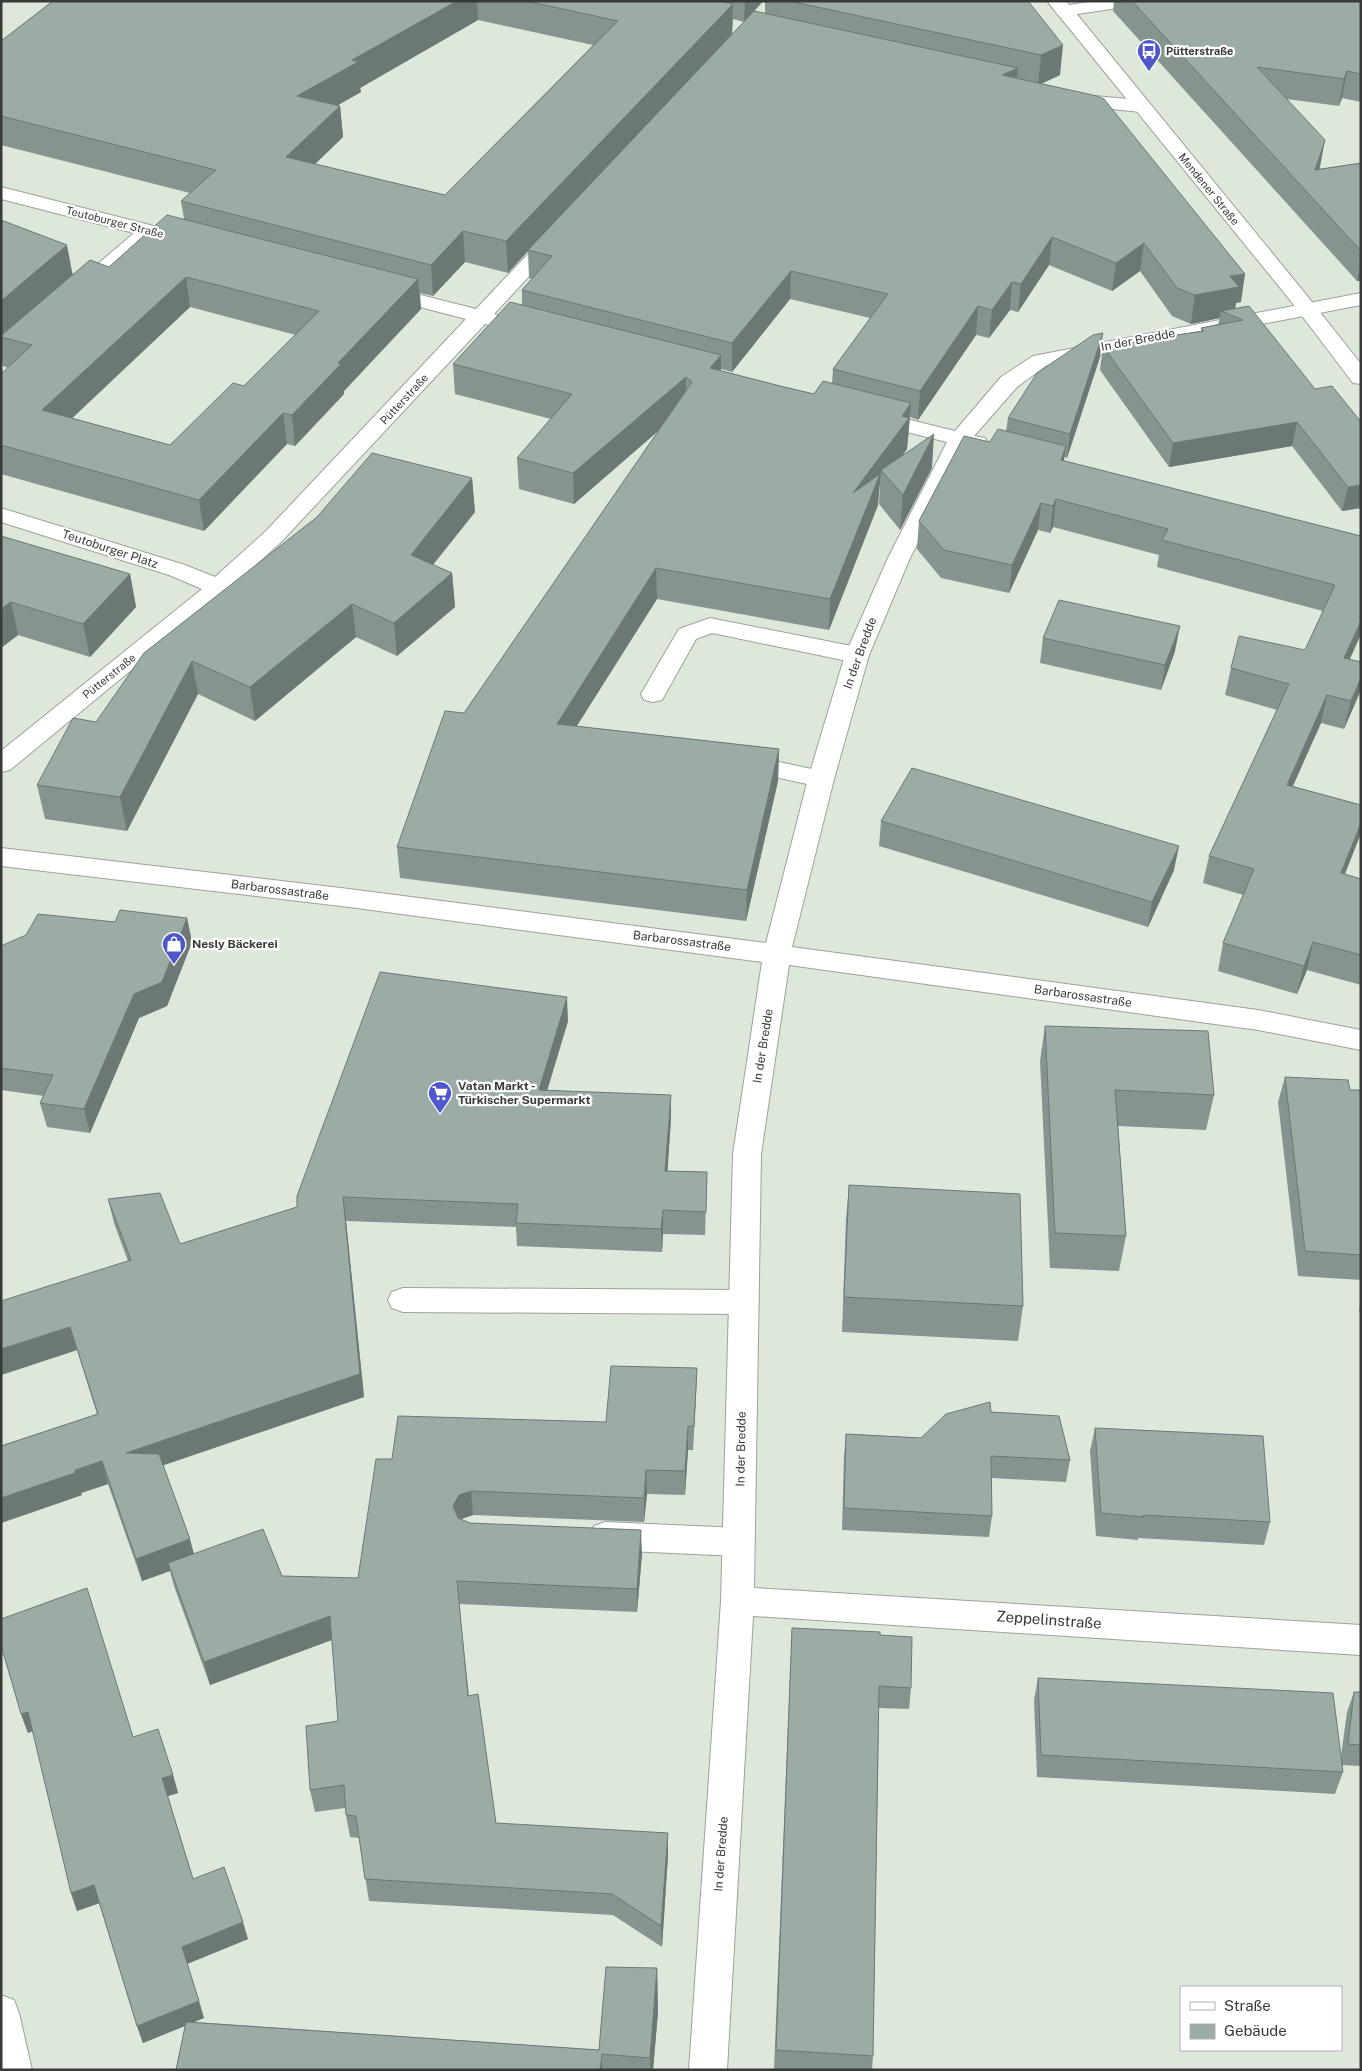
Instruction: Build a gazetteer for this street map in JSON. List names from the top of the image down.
{
  "streets": {
    "street": [
      "Mendener Straße",
      "Teutoburger Straße",
      "In der Bredde",
      "Pütterstraße",
      "Teutoburger Platz",
      "Barbarossastraße",
      "Zeppelinstraße"
    ]
  },
  "crossings": [
    ["Mendener Straße", "In der Bredde"],
    ["In der Bredde", "Barbarossastraße"],
    ["In der Bredde", "Zeppelinstraße"],
    ["Pütterstraße", "Teutoburger Platz"]
  ],
  "places": {
    "bus stop": ["Pütterstraße"],
    "shop": ["Nesly Bäckerei"],
    "supermarket": ["Vatan Markt - Türkischer Supermarkt"]
  },
  "legend": ["Straße", "Gebäude"]
}
